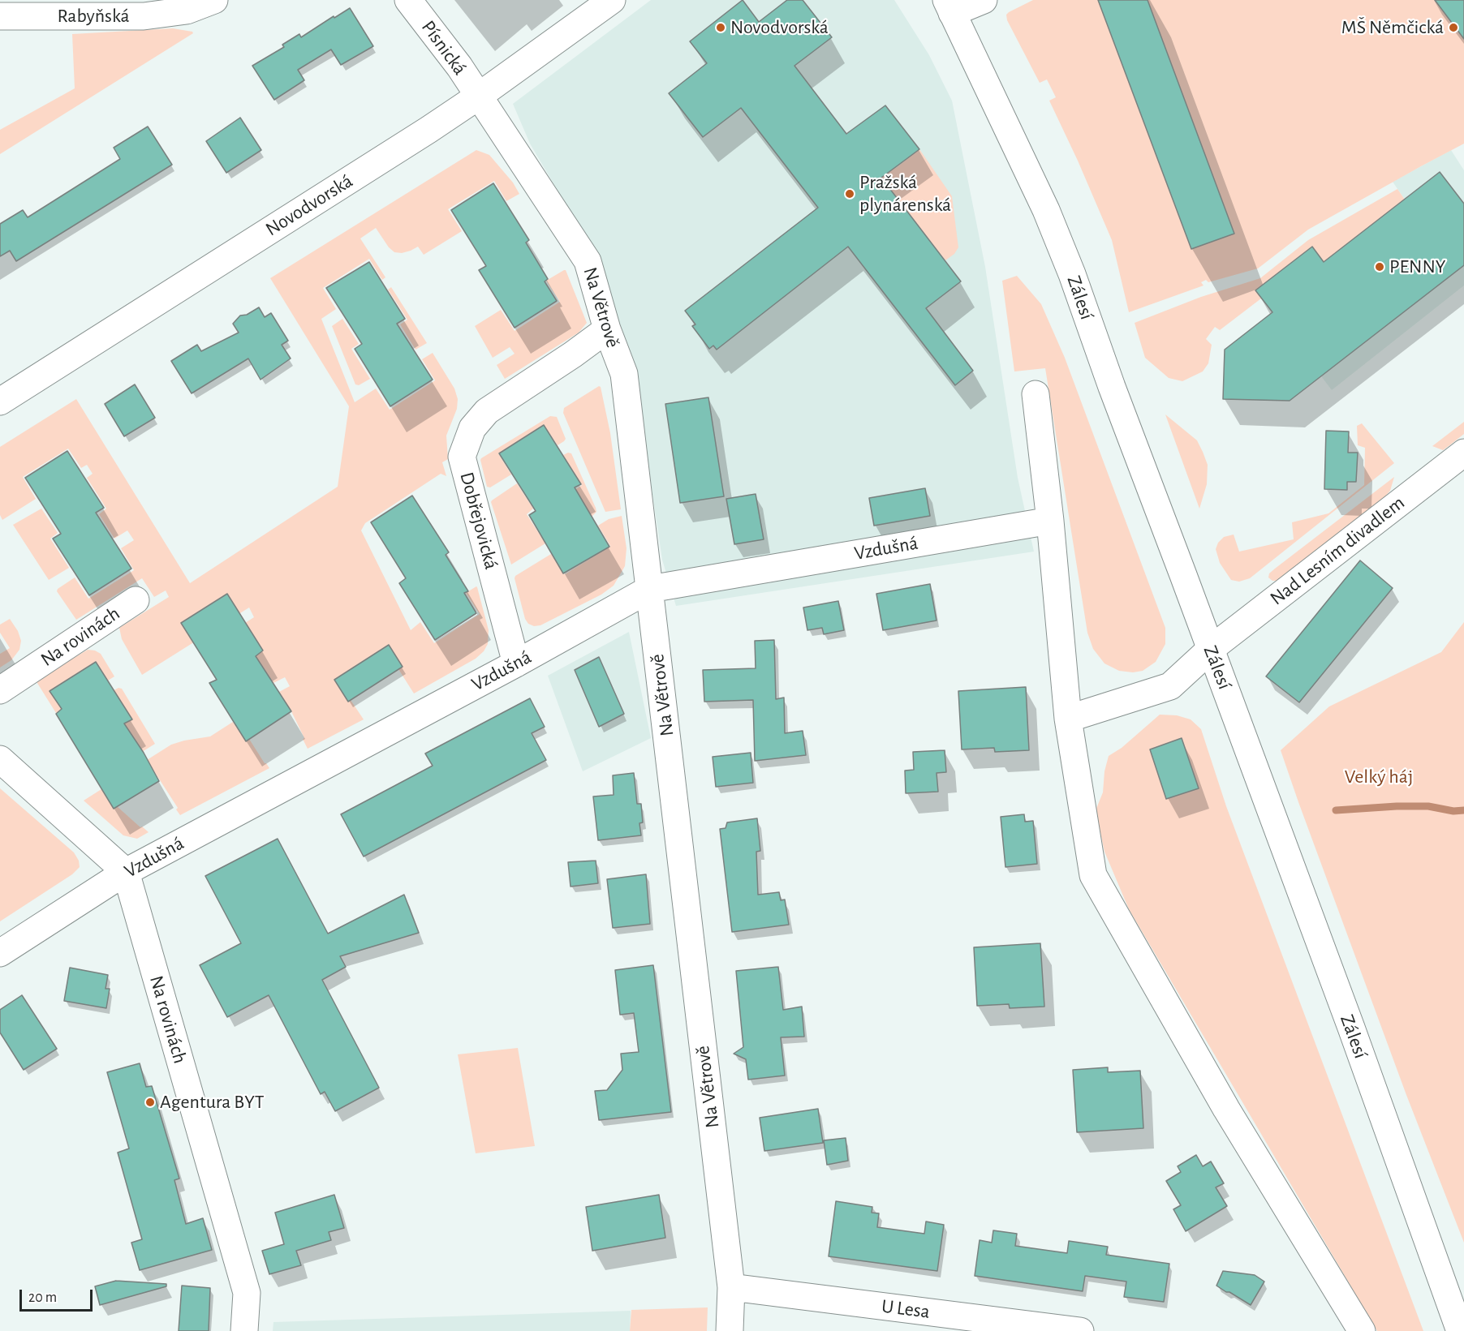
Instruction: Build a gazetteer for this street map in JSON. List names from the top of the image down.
{
  "streets": {
    "street": [
      "Rabyňská",
      "Písnická",
      "Novodvorská",
      "Zálesí",
      "Na Větrově",
      "Dobřejovická",
      "Vzdušná",
      "Nad Lesním divadlem",
      "Na rovinách",
      "U Lesa"
    ]
  },
  "crossings": [
    ["Písnická", "Novodvorská"],
    ["Písnická", "Na Větrově"],
    ["Novodvorská", "Na Větrově"],
    ["Zálesí", "Nad Lesním divadlem"],
    ["Na Větrově", "Dobřejovická"],
    ["Na Větrově", "Vzdušná"],
    ["Na Větrově", "U Lesa"],
    ["Dobřejovická", "Vzdušná"],
    ["Vzdušná", "Na rovinách"]
  ],
  "parks": ["Velký háj"],
  "places": [
    "Novodvorská",
    "MŠ Němčická",
    "Pražská plynárenská",
    "PENNY",
    "Agentura BYT"
  ],
  "scale_bar": "20 m"
}
